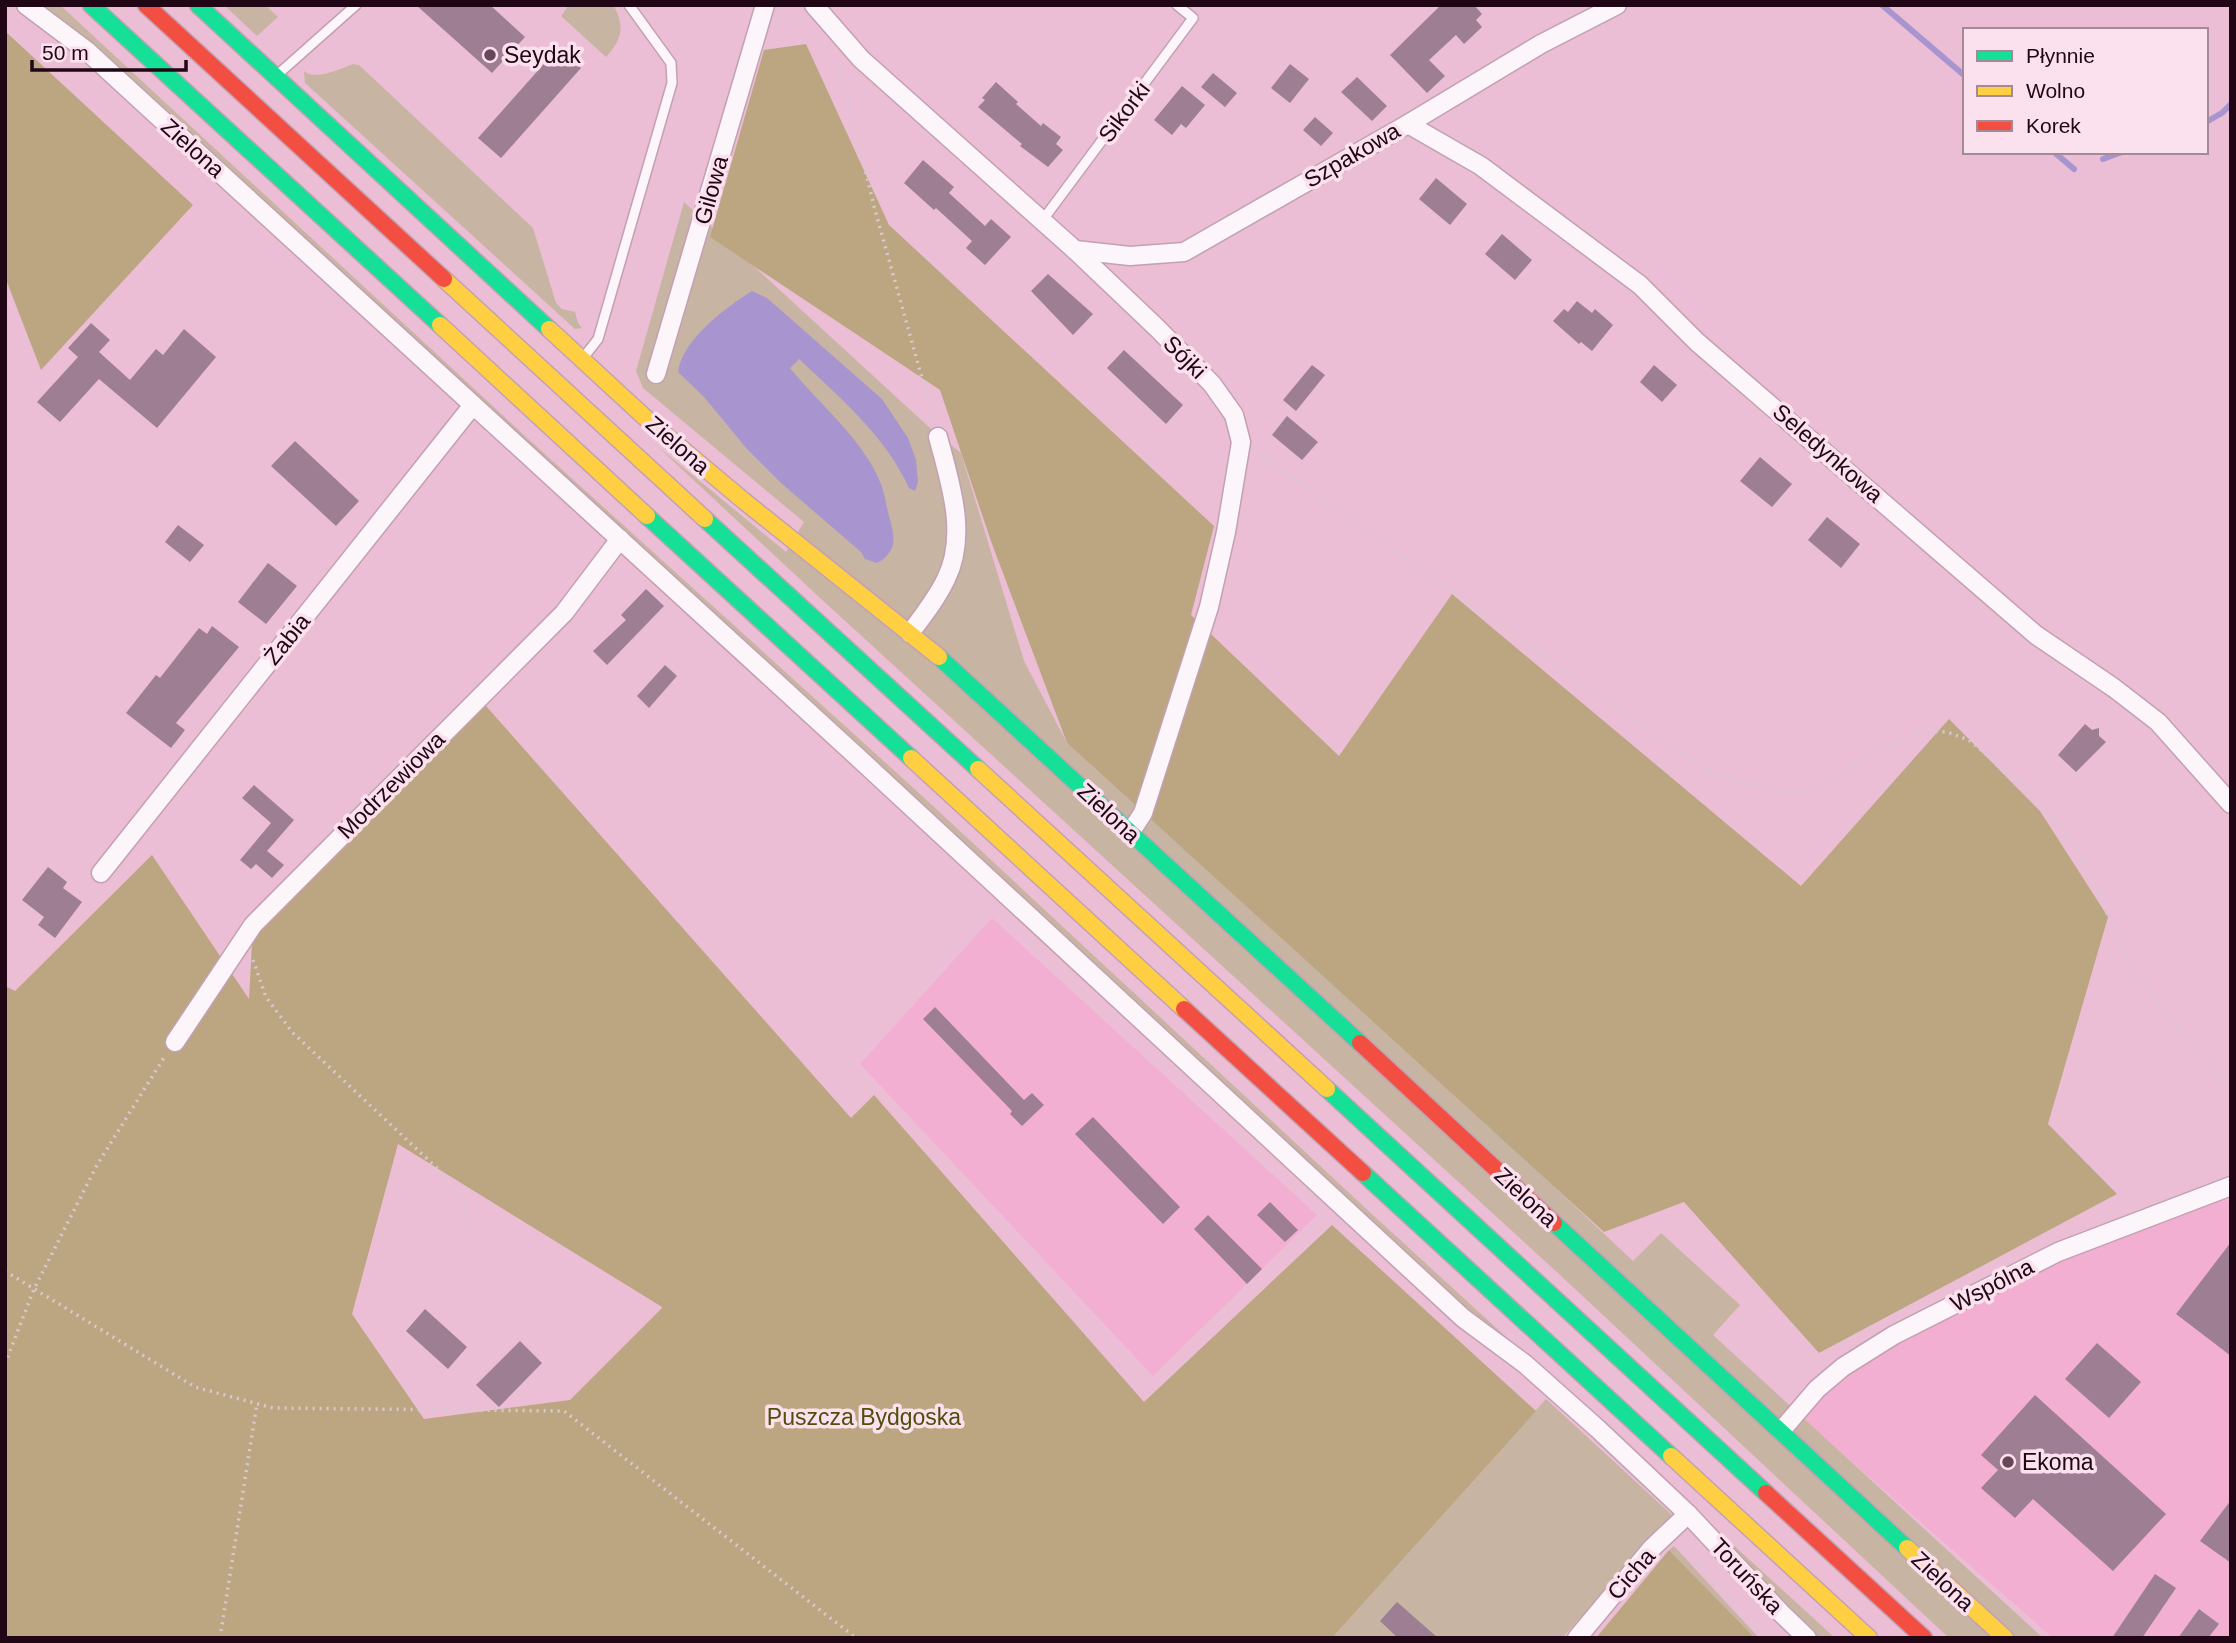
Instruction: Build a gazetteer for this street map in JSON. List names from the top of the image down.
{
  "streets": {
    "main road": ["Zielona"],
    "street": [
      "Szpakowa",
      "Gilowa",
      "Sójki",
      "Seledynkowa",
      "Żabia",
      "Modrzewiowa",
      "Wspólna",
      "Cicha",
      "Toruńska"
    ],
    "lane": ["Sikorki"]
  },
  "crossings": [
    ["Sikorki", "Sójki"],
    ["Zielona", "Sójki"],
    ["Zielona", "Żabia"],
    ["Zielona", "Modrzewiowa"],
    ["Zielona", "Wspólna"],
    ["Zielona", "Cicha"],
    ["Zielona", "Toruńska"],
    ["Szpakowa", "Sójki"],
    ["Szpakowa", "Seledynkowa"],
    ["Cicha", "Toruńska"]
  ],
  "parks": ["Puszcza Bydgoska"],
  "places": ["Seydak", "Ekoma"],
  "legend": ["Płynnie", "Wolno", "Korek"],
  "scale_bar": "50 m"
}
